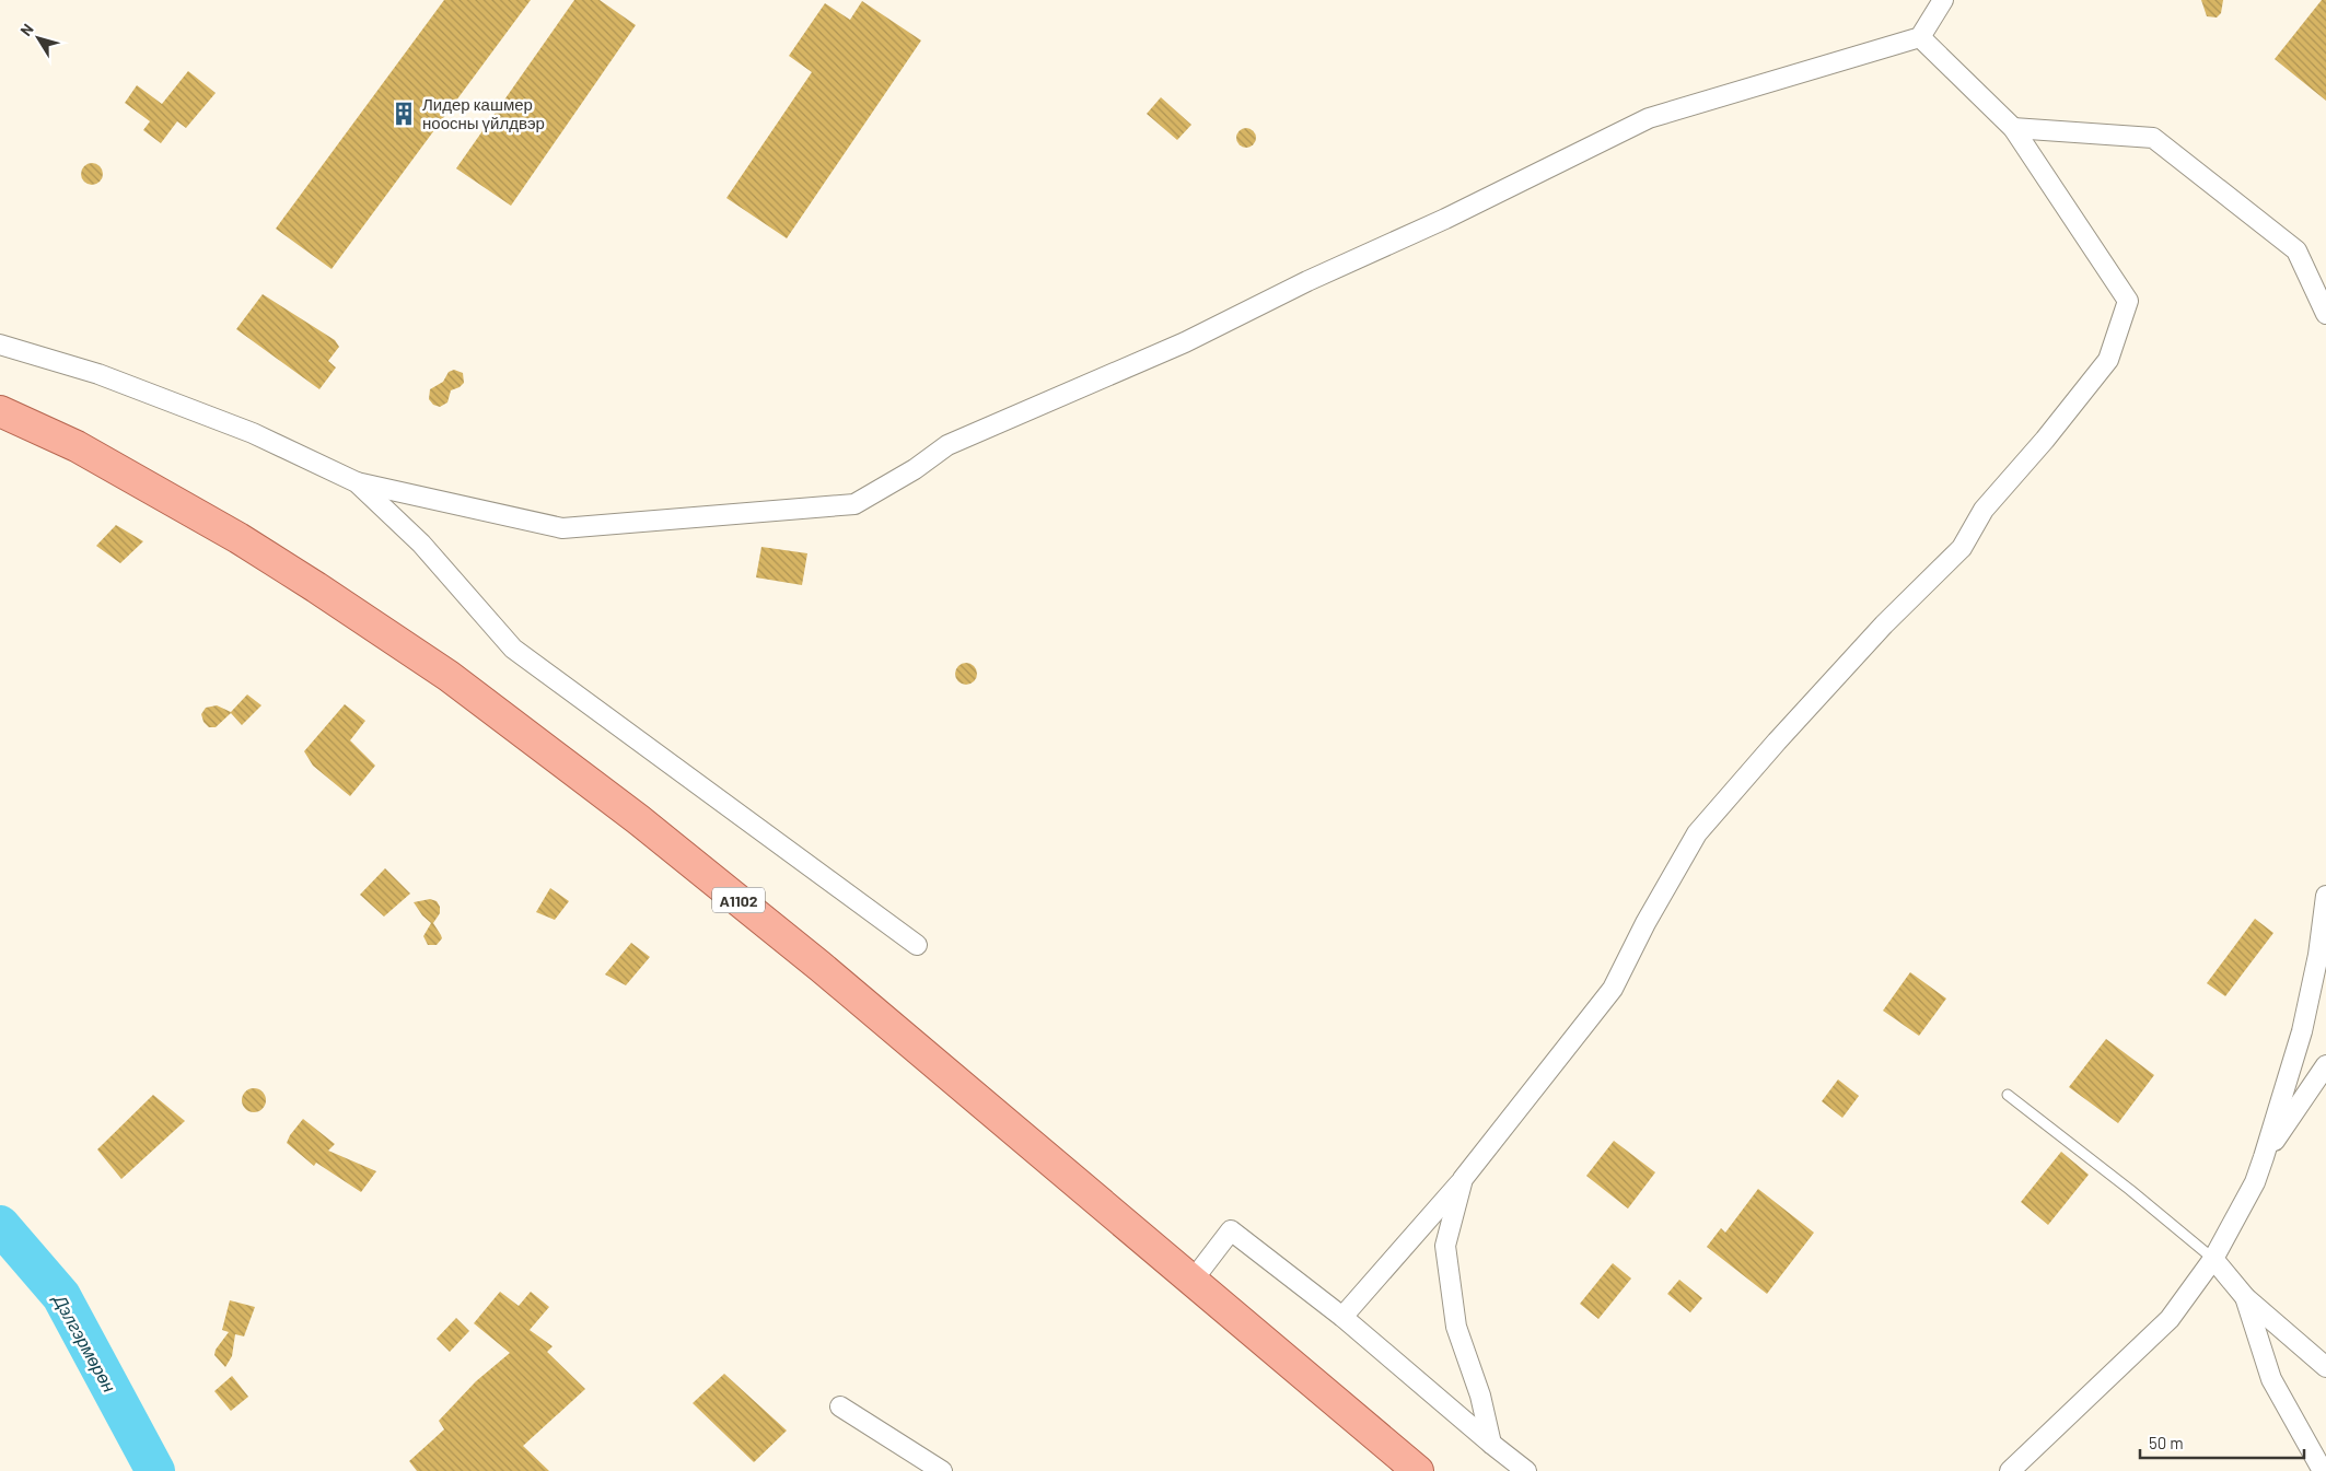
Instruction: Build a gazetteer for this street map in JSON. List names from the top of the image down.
{
  "streets": {
    "main road": ["A1102"]
  },
  "water": ["Дэлгэрмөрөн"],
  "places": {
    "building": ["Лидер кашмер ноосны үйлдвэр"]
  },
  "scale_bar": "50 m",
  "north": "top left"
}
